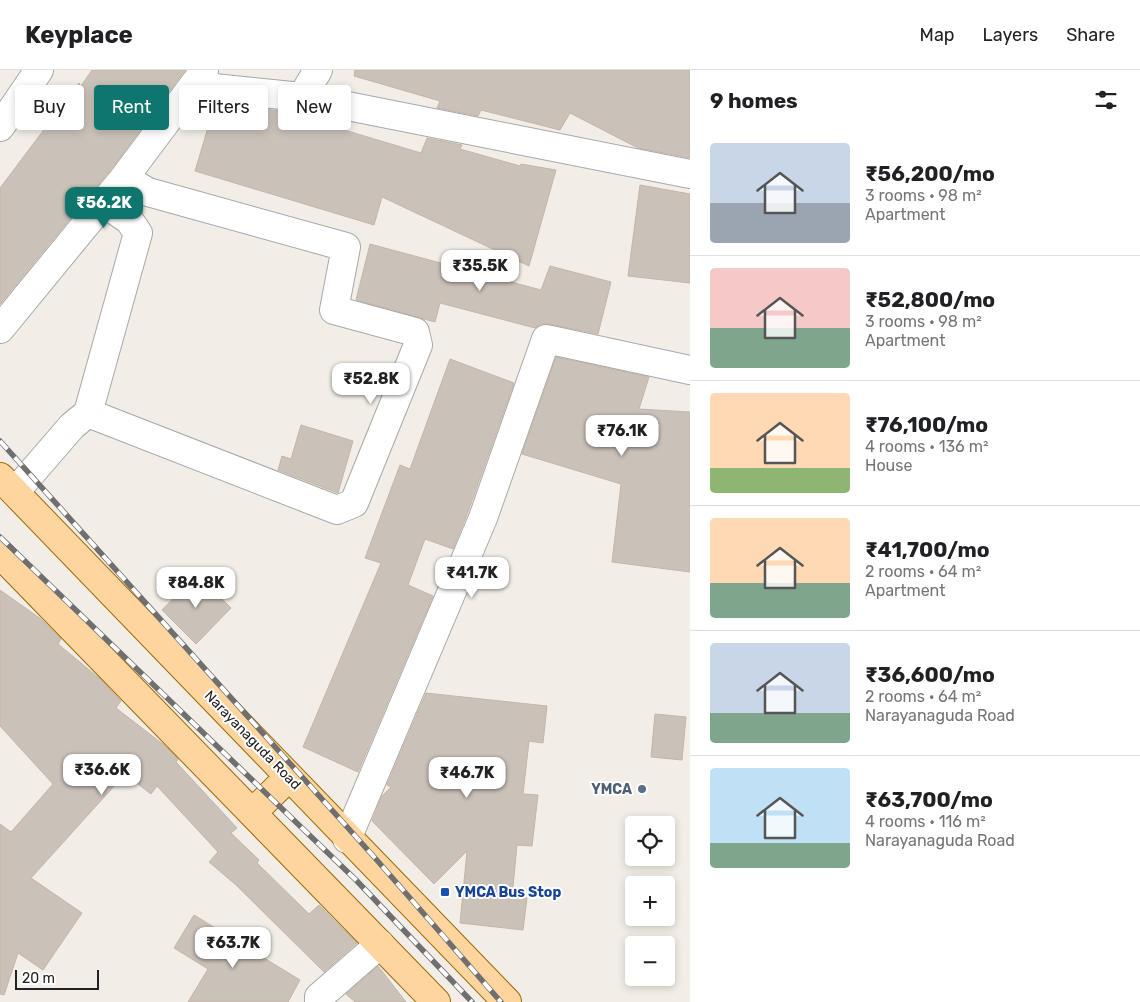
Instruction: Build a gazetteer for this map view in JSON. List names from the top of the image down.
{
  "streets": {
    "main road": ["Narayanaguda Road"]
  },
  "places": {
    "other": ["YMCA"],
    "transit": ["YMCA Bus Stop"]
  },
  "scale_bar": "20 m",
  "page": {
    "header": "Keyplace",
    "nav": ["Map", "Layers", "Share"],
    "heading": "9 homes",
    "chip": [
      "Buy",
      "Rent",
      "Filters",
      "New"
    ],
    "list": [
      {
        "name": "₹56,200/mo",
        "note": "3 rooms · 98 m² · Apartment"
      },
      {
        "name": "₹52,800/mo",
        "note": "3 rooms · 98 m² · Apartment"
      },
      {
        "name": "₹76,100/mo",
        "note": "4 rooms · 136 m² · House"
      },
      {
        "name": "₹41,700/mo",
        "note": "2 rooms · 64 m² · Apartment"
      },
      {
        "name": "₹36,600/mo",
        "note": "2 rooms · 64 m² · Narayanaguda Road"
      },
      {
        "name": "₹63,700/mo",
        "note": "4 rooms · 116 m² · Narayanaguda Road"
      }
    ],
    "price": [
      "₹56.2K",
      "₹35.5K",
      "₹52.8K",
      "₹76.1K",
      "₹41.7K",
      "₹84.8K",
      "₹36.6K",
      "₹46.7K",
      "₹63.7K"
    ],
    "map_buttons": ["+", "−"],
    "scale": "20 m"
  }
}
